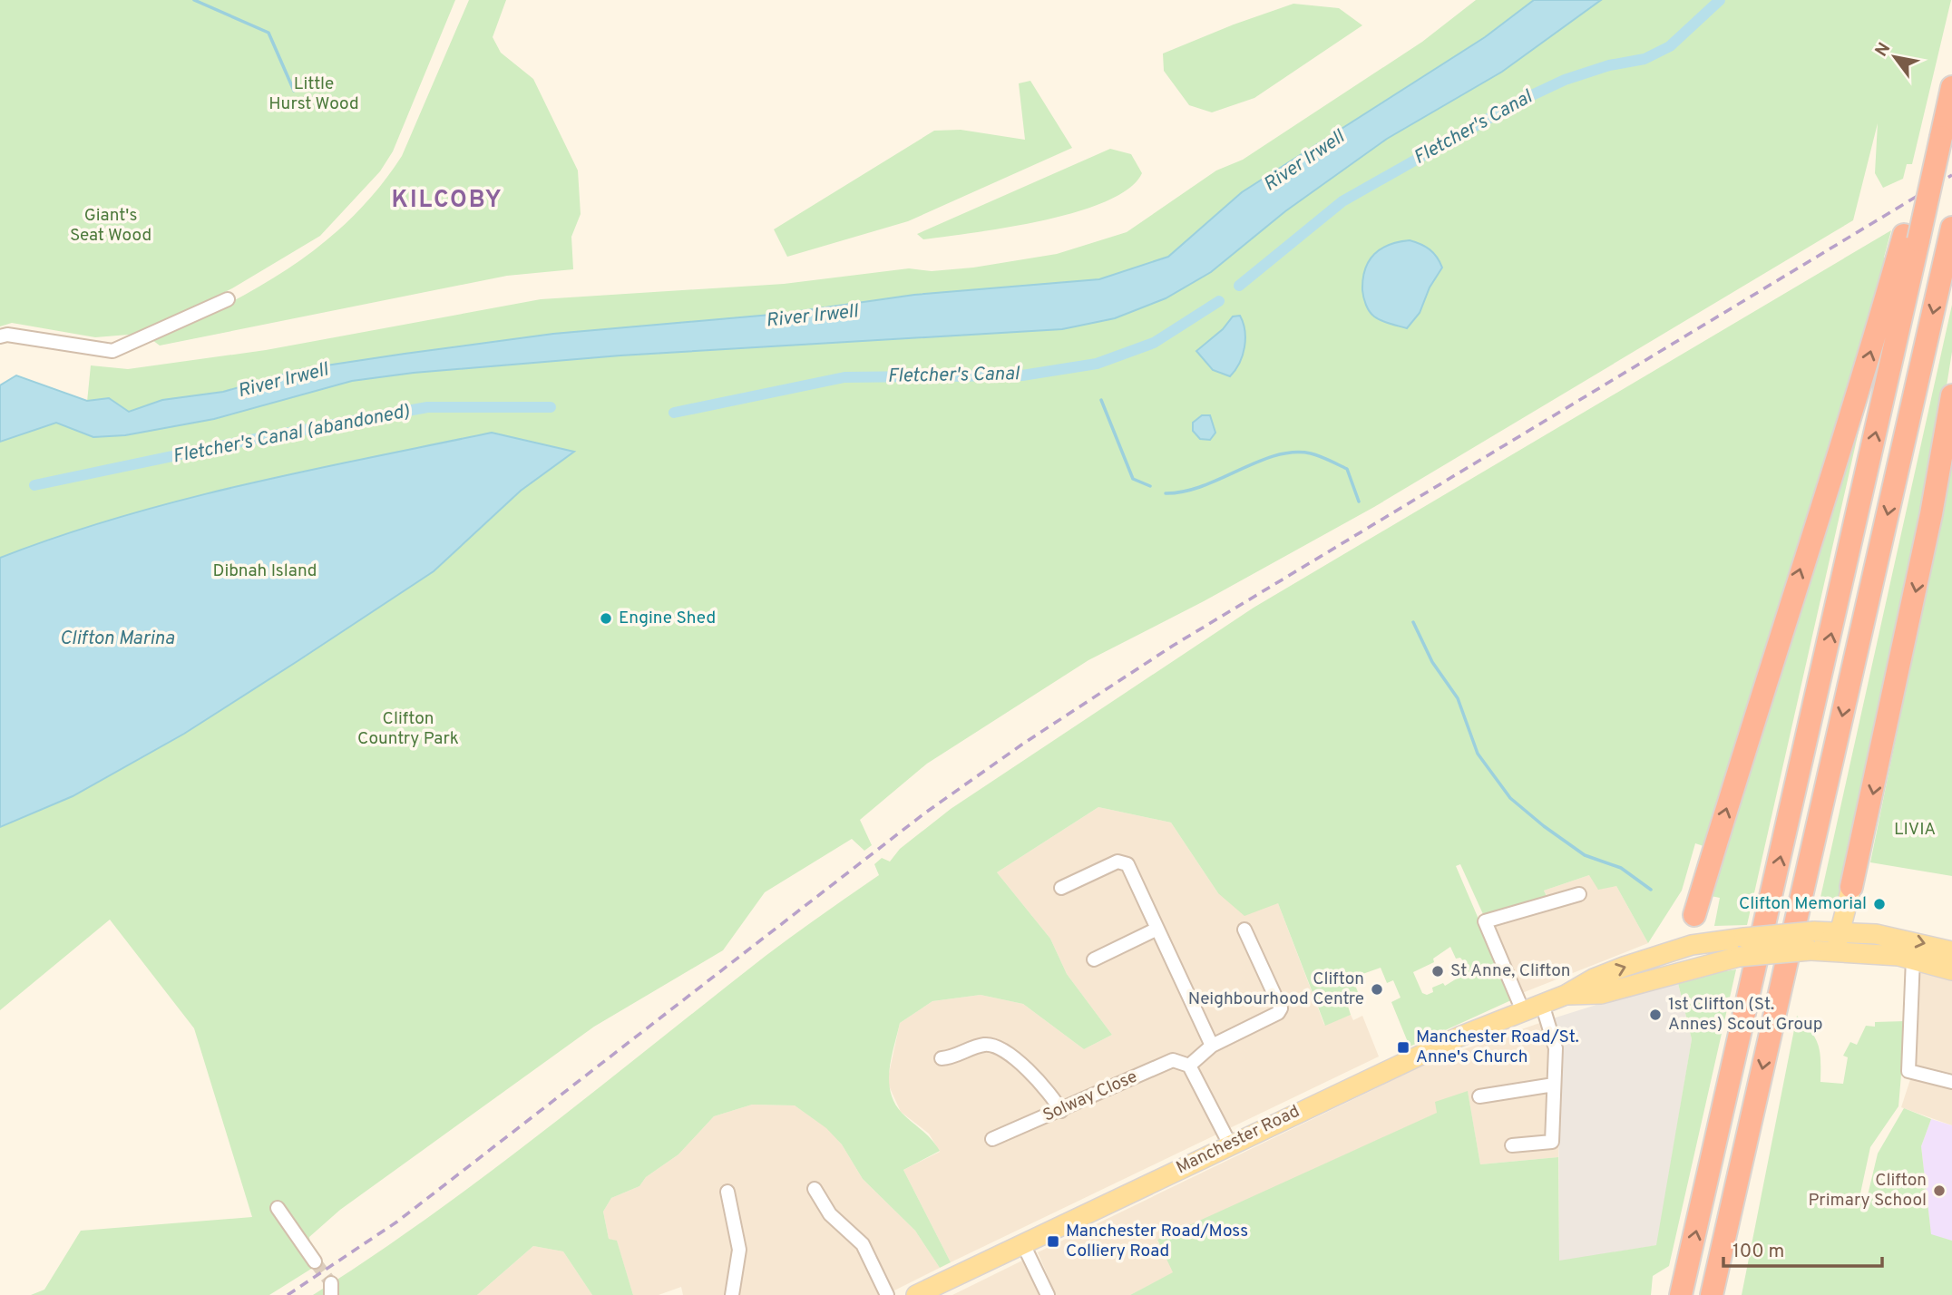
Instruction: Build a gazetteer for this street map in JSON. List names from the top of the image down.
{
  "streets": {
    "main road": ["Manchester Road"],
    "street": ["Solway Close"]
  },
  "districts": ["KILCOBY"],
  "water": [
    "Fletcher's Canal",
    "River Irwell",
    "Fletcher's Canal (abandoned)",
    "Clifton Marina"
  ],
  "parks": [
    "Little Hurst Wood",
    "Giant's Seat Wood",
    "Dibnah Island",
    "Clifton Country Park",
    "LIVIA"
  ],
  "places": {
    "other": [
      "Engine Shed",
      "Clifton Memorial",
      "St Anne, Clifton",
      "Clifton Neighbourhood Centre",
      "1st Clifton (St. Annes) Scout Group",
      "Clifton Primary School"
    ],
    "transit": ["Manchester Road/St. Anne's Church", "Manchester Road/Moss Colliery Road"]
  },
  "scale_bar": "100 m",
  "north": "top left"
}
